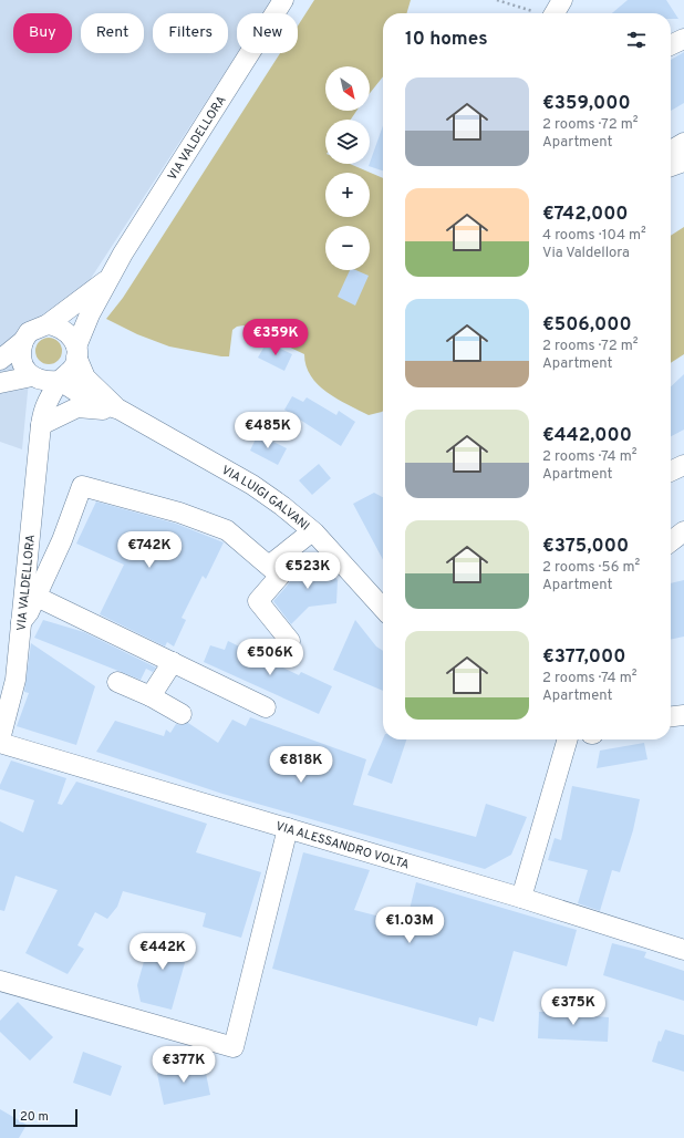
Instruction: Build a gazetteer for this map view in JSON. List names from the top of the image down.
{
  "streets": {
    "street": ["VIA VALDELLORA", "VIA LUIGI GALVANI", "VIA ALESSANDRO VOLTA"]
  },
  "crossings": [
    ["VIA VALDELLORA", "VIA LUIGI GALVANI"]
  ],
  "scale_bar": "20 m",
  "north": "bottom right",
  "page": {
    "chip": [
      "Buy",
      "Rent",
      "Filters",
      "New"
    ],
    "heading": "10 homes",
    "map_buttons": ["+", "−"],
    "list": [
      {
        "name": "€359,000",
        "note": "2 rooms · 72 m² · Apartment"
      },
      {
        "name": "€742,000",
        "note": "4 rooms · 104 m² · Via Valdellora"
      },
      {
        "name": "€506,000",
        "note": "2 rooms · 72 m² · Apartment"
      },
      {
        "name": "€442,000",
        "note": "2 rooms · 74 m² · Apartment"
      },
      {
        "name": "€375,000",
        "note": "2 rooms · 56 m² · Apartment"
      },
      {
        "name": "€377,000",
        "note": "2 rooms · 74 m² · Apartment"
      }
    ],
    "price": [
      "€359K",
      "€485K",
      "€742K",
      "€523K",
      "€506K",
      "€818K",
      "€1.03M",
      "€442K",
      "€375K",
      "€377K"
    ],
    "scale": "20 m"
  }
}
